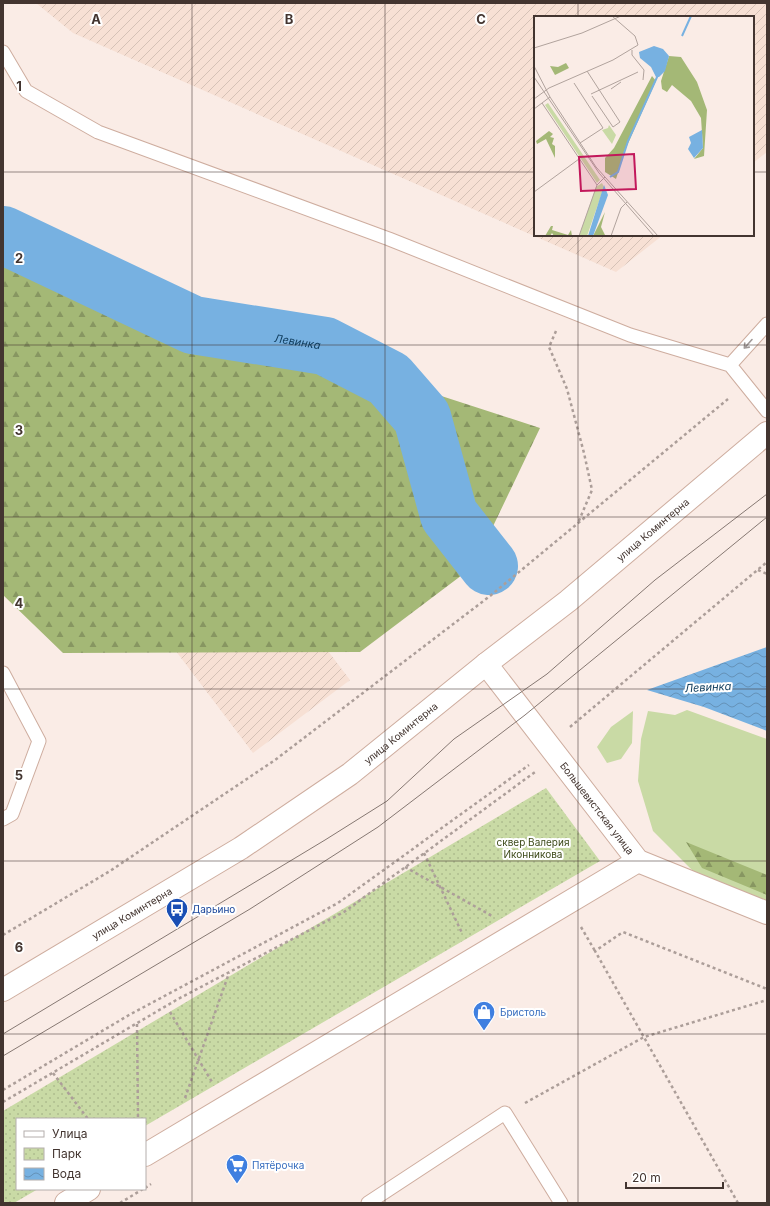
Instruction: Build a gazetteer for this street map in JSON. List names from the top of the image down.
{
  "streets": {
    "street": ["улица Коминтерна", "Большевистская улица"]
  },
  "crossings": [
    ["улица Коминтерна", "Большевистская улица"]
  ],
  "water": ["Левинка"],
  "parks": ["сквер Валерия Иконникова"],
  "places": {
    "bus stop": ["Дарьино"],
    "shop": ["Бристоль"],
    "supermarket": ["Пятёрочка"]
  },
  "legend": ["Улица", "Парк", "Вода"],
  "scale_bar": "20 m",
  "grid": {
    "columns": ["A", "B", "C"],
    "rows": [
      "1",
      "2",
      "3",
      "4",
      "5",
      "6"
    ]
  }
}
